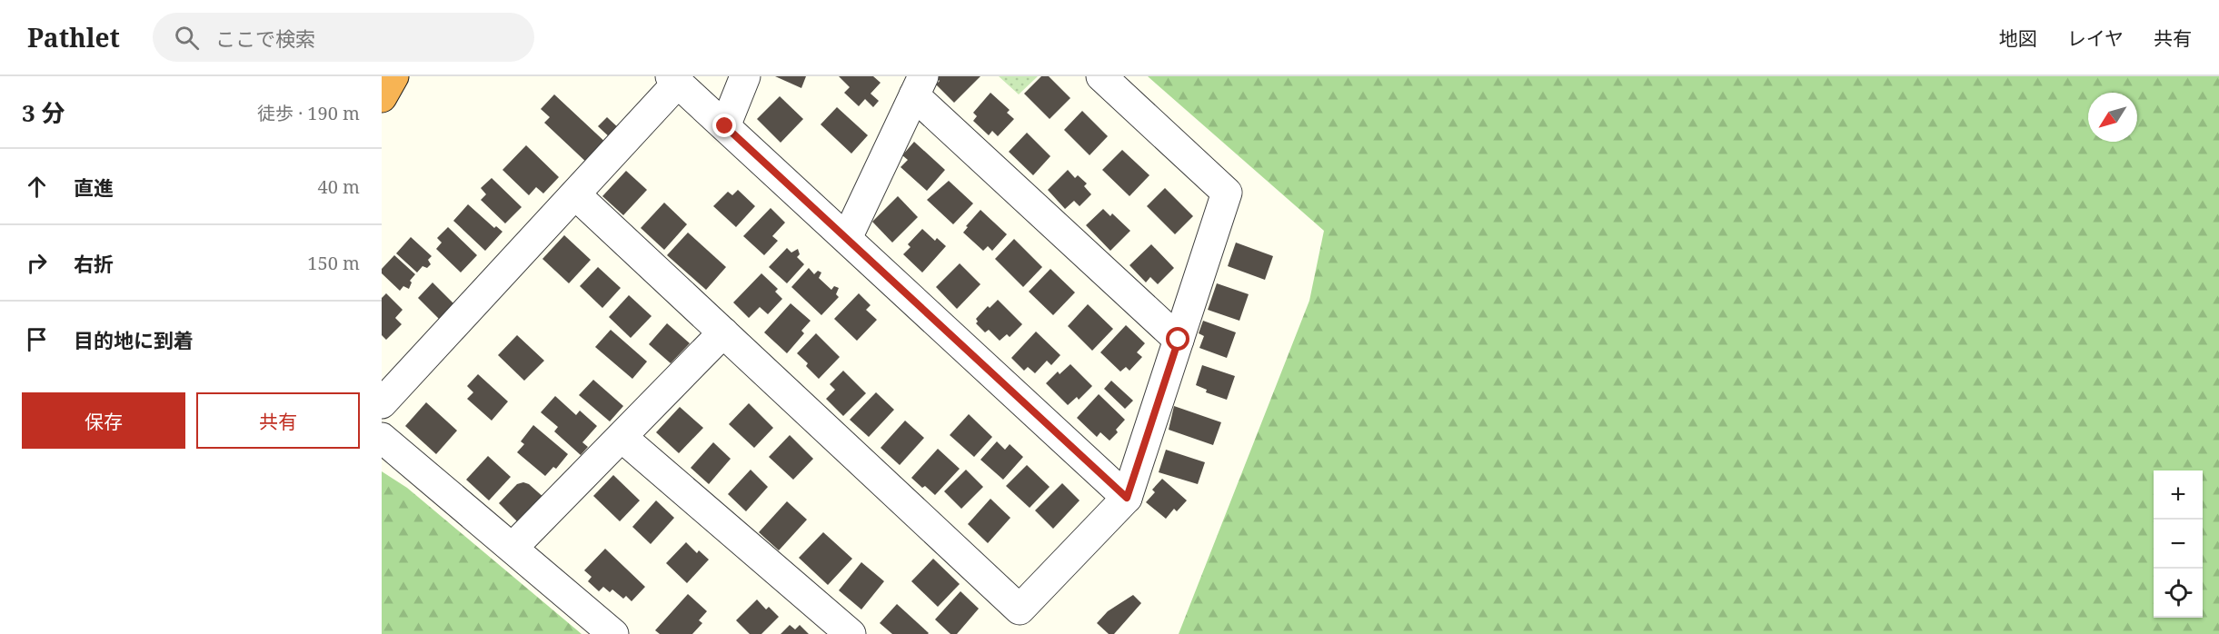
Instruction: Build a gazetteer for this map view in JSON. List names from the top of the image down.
{
  "north": "bottom left",
  "page": {
    "header": "Pathlet",
    "search": "ここで検索",
    "nav": ["地図", "レイヤ", "共有"],
    "heading": ["3 分", "徒歩 · 190 m"],
    "list": [
      ["直進", "40 m"],
      ["右折", "150 m"],
      "目的地に到着"
    ],
    "buttons": ["保存", "共有"],
    "map_buttons": ["+", "−"]
  }
}
